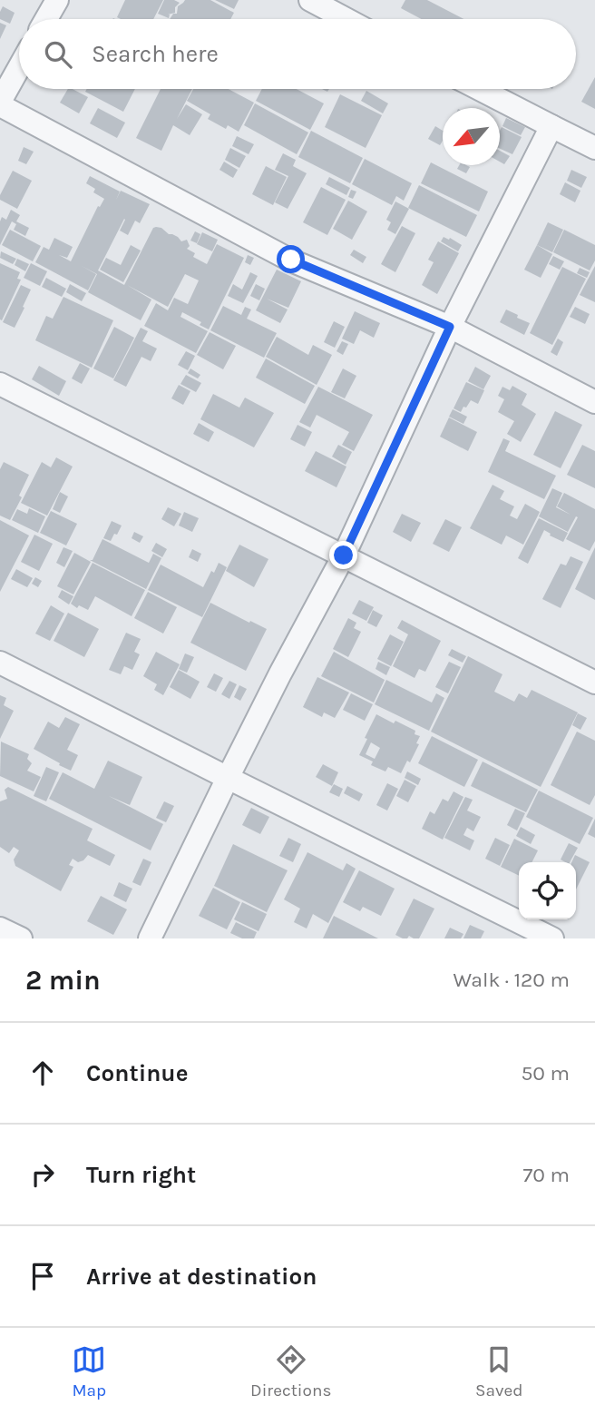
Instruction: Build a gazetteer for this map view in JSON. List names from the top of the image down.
{
  "north": "bottom left",
  "page": {
    "search": "Search here",
    "heading": ["2 min", "Walk · 120 m"],
    "list": [
      ["Continue", "50 m"],
      ["Turn right", "70 m"],
      "Arrive at destination"
    ],
    "nav": ["Map", "Directions", "Saved"]
  }
}
